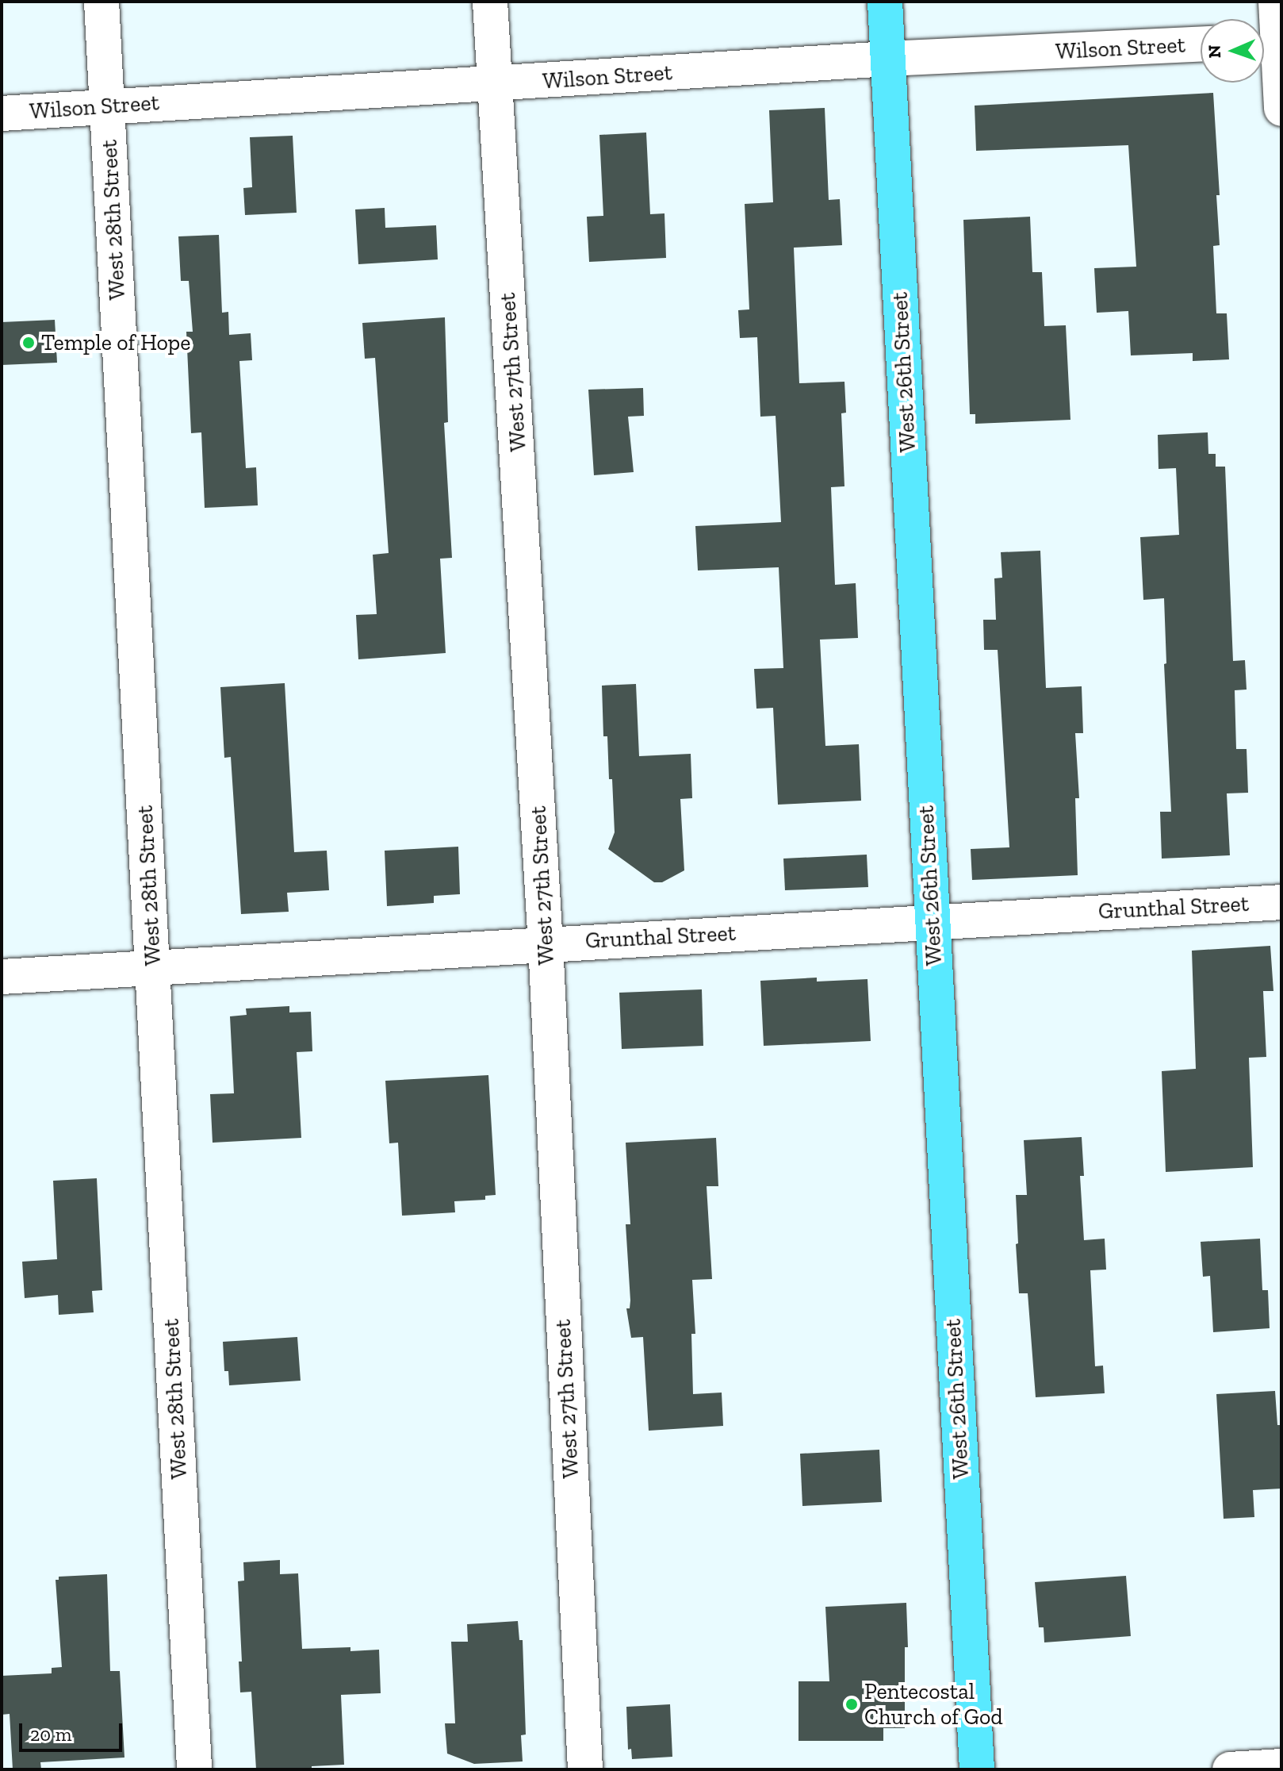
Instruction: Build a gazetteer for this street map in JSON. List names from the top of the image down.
{
  "streets": {
    "main road": ["West 26th Street"],
    "street": [
      "Wilson Street",
      "West 28th Street",
      "West 27th Street",
      "Grunthal Street"
    ]
  },
  "crossings": [
    ["Wilson Street", "West 28th Street"],
    ["Wilson Street", "West 27th Street"],
    ["Wilson Street", "West 26th Street"],
    ["West 28th Street", "Grunthal Street"],
    ["West 27th Street", "Grunthal Street"],
    ["West 26th Street", "Grunthal Street"]
  ],
  "places": ["Temple of Hope", "Pentecostal Church of God"],
  "scale_bar": "20 m",
  "north": "left"
}
